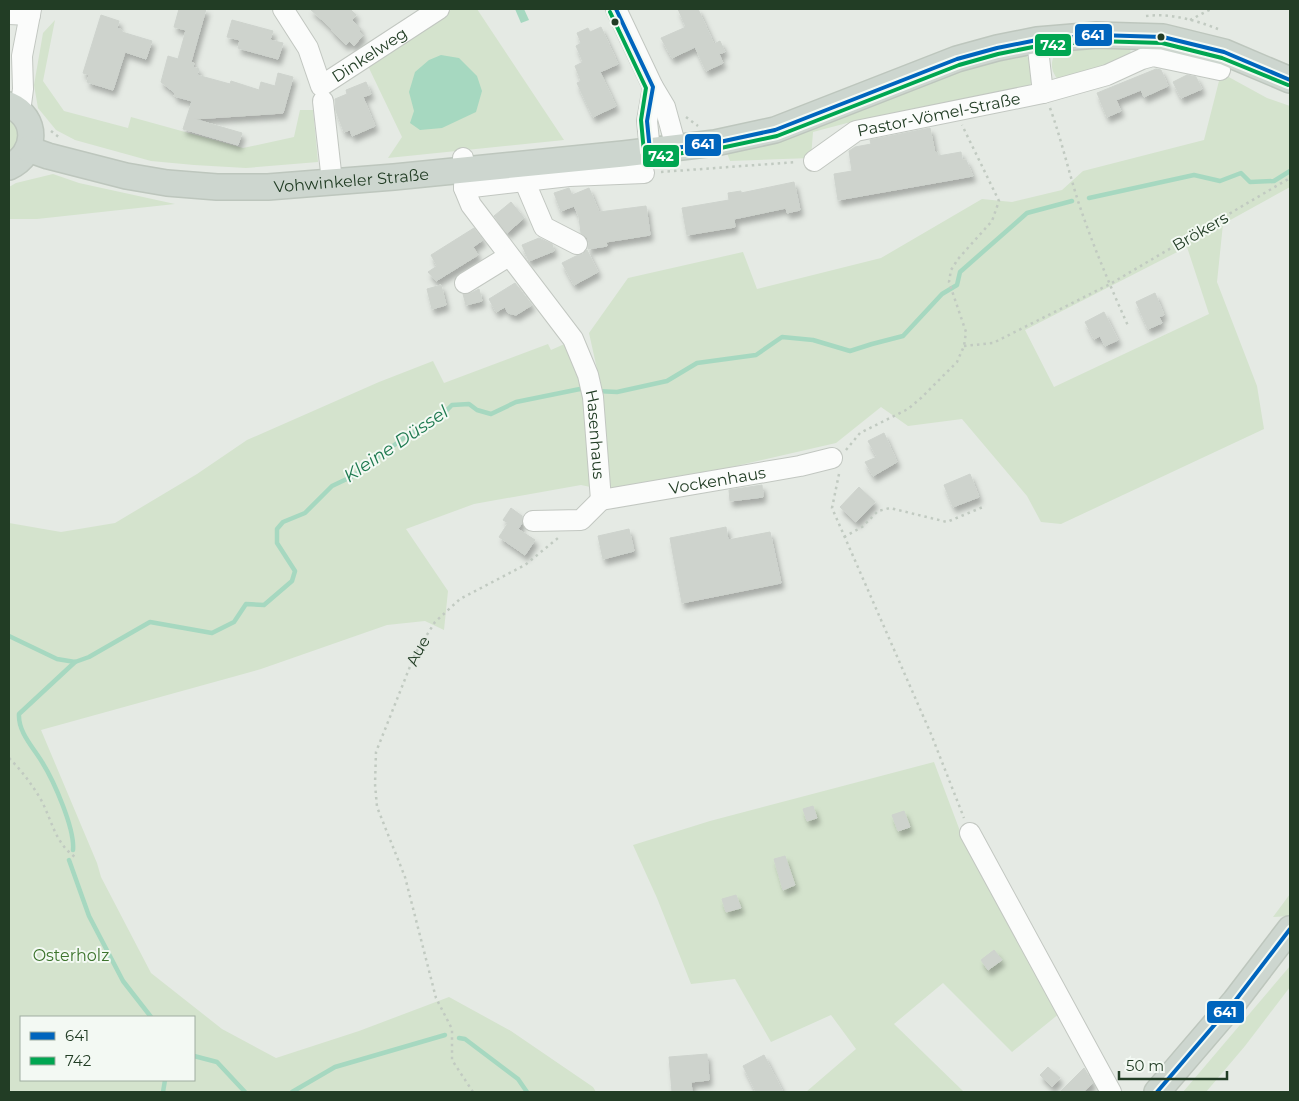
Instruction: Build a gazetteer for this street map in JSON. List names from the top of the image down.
{
  "streets": {
    "main road": ["Pastor-Vömel-Straße", "Vohwinkeler Straße"],
    "street": ["Dinkelweg", "Hasenhaus", "Vockenhaus"],
    "path": ["Brökers", "Aue"]
  },
  "crossings": [
    ["Dinkelweg", "Vohwinkeler Straße"],
    ["Pastor-Vömel-Straße", "Vohwinkeler Straße"],
    ["Vohwinkeler Straße", "Hasenhaus"],
    ["Hasenhaus", "Vockenhaus"]
  ],
  "water": ["Kleine Düssel"],
  "parks": ["Osterholz"],
  "lines": ["transit line 641", "transit line 742"],
  "legend": ["641", "742"],
  "scale_bar": "50 m"
}
